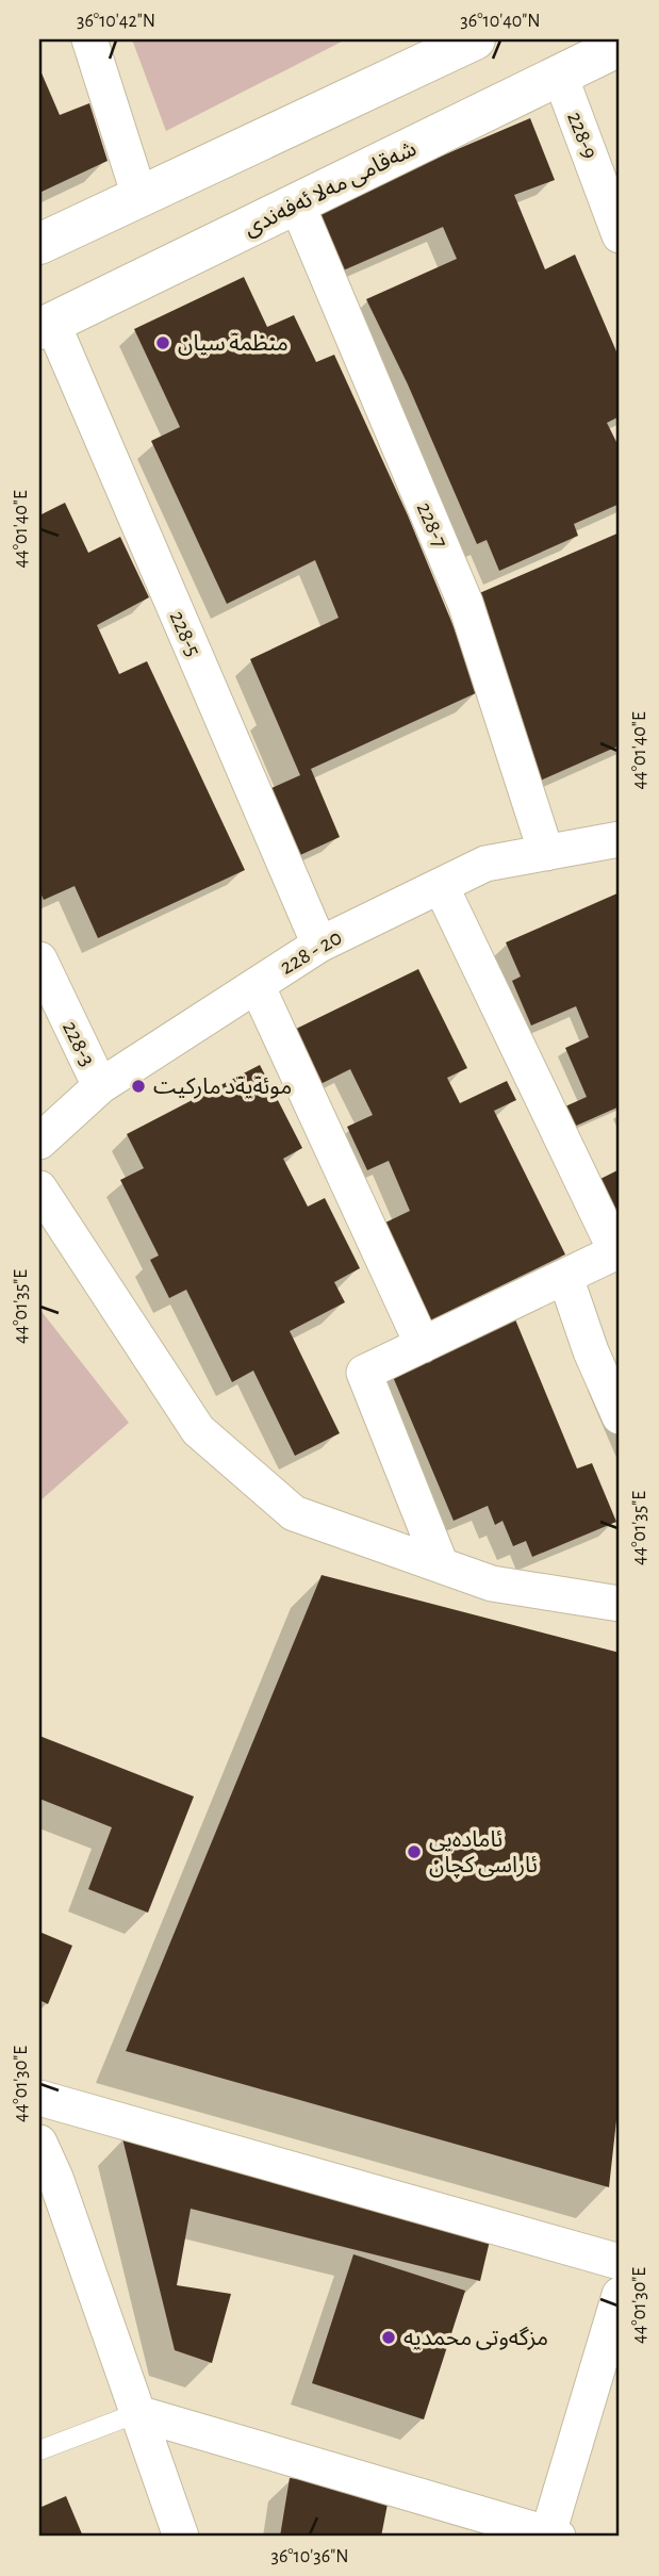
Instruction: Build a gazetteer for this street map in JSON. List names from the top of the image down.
{
  "streets": {
    "main road": ["شەقامی مەلا ئەفەندی"],
    "street": [
      "228-9",
      "228-7",
      "228-5",
      "228 - 20",
      "228-3"
    ]
  },
  "crossings": [
    ["228-9", "شەقامی مەلا ئەفەندی"],
    ["شەقامی مەلا ئەفەندی", "228-7"],
    ["شەقامی مەلا ئەفەندی", "228-5"],
    ["228-7", "228 - 20"],
    ["228-5", "228 - 20"],
    ["228 - 20", "228-3"]
  ],
  "places": [
    "منظمة سيان",
    "موئةيةد ماركيت",
    "ئامادەیی ئاراسی کچان",
    "مزگەوتی محمدیە"
  ],
  "coordinates": [
    "36°10'42\"N",
    "36°10'40\"N",
    "44°01'40\"E",
    "44°01'35\"E",
    "44°01'30\"E",
    "36°10'36\"N"
  ]
}
